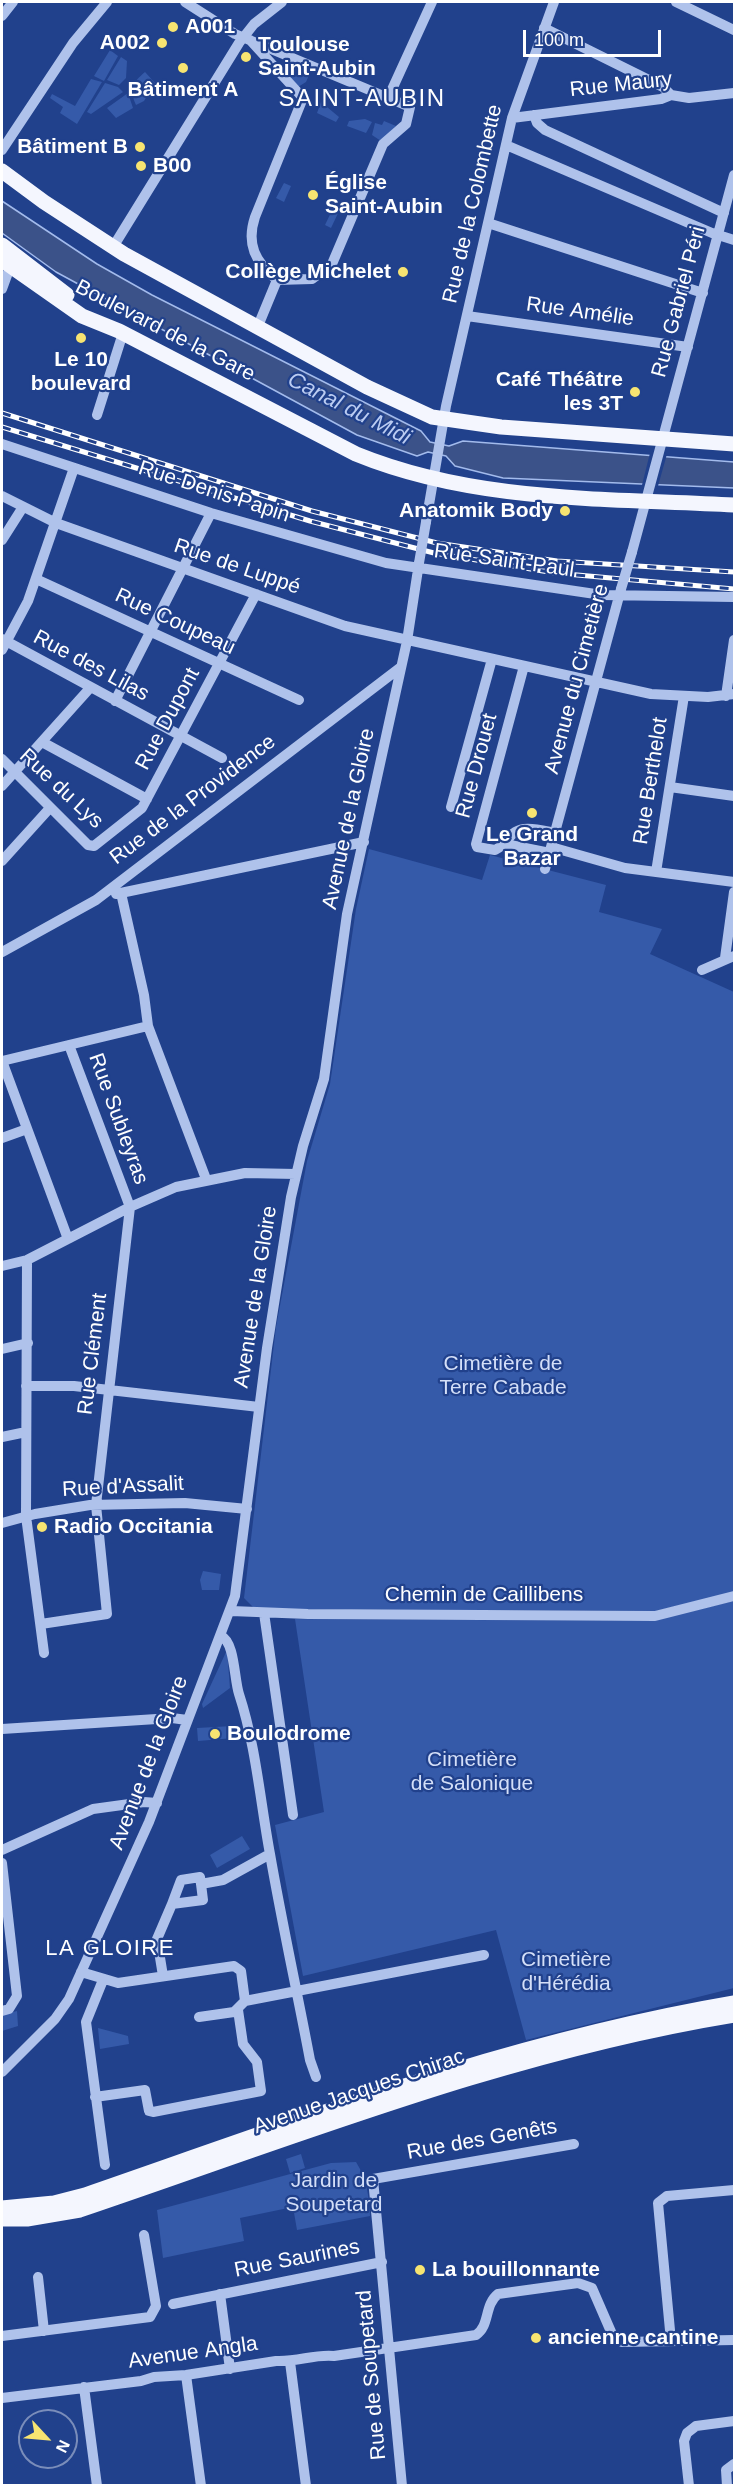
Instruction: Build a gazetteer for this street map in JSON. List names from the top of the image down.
{
  "streets": {
    "main road": ["Boulevard de la Gare", "Avenue Jacques Chirac"],
    "street": [
      "Rue Maury",
      "Rue de la Colombette",
      "Rue Gabriel Péri",
      "Rue Amélie",
      "Rue Denis Papin",
      "Rue Saint-Paul",
      "Rue de Luppé",
      "Rue Coupeau",
      "Rue des Lilas",
      "Avenue du Cimetière",
      "Rue Dupont",
      "Rue Drouet",
      "Rue Berthelot",
      "Rue du Lys",
      "Rue de la Providence",
      "Avenue de la Gloire",
      "Rue Subleyras",
      "Rue Clément",
      "Rue d'Assalit",
      "Chemin de Caillibens",
      "Rue des Genêts",
      "Rue Saurines",
      "Avenue Angla",
      "Rue de Soupetard"
    ]
  },
  "crossings": [
    ["Rue Maury", "Rue de la Colombette"],
    ["Rue de la Colombette", "Rue Amélie"],
    ["Rue de la Colombette", "Boulevard de la Gare"],
    ["Rue de la Colombette", "Avenue de la Gloire"],
    ["Rue Gabriel Péri", "Rue Amélie"],
    ["Rue Gabriel Péri", "Boulevard de la Gare"],
    ["Rue Gabriel Péri", "Avenue du Cimetière"],
    ["Boulevard de la Gare", "Avenue du Cimetière"],
    ["Boulevard de la Gare", "Avenue de la Gloire"],
    ["Rue Denis Papin", "Rue Saint-Paul"],
    ["Rue Denis Papin", "Avenue de la Gloire"],
    ["Rue Saint-Paul", "Avenue du Cimetière"],
    ["Rue Saint-Paul", "Avenue de la Gloire"],
    ["Rue de Luppé", "Avenue du Cimetière"],
    ["Rue de Luppé", "Rue Dupont"],
    ["Rue de Luppé", "Rue Drouet"],
    ["Rue de Luppé", "Rue Berthelot"],
    ["Rue de Luppé", "Avenue de la Gloire"],
    ["Rue Coupeau", "Rue Dupont"],
    ["Rue des Lilas", "Rue Dupont"],
    ["Avenue du Cimetière", "Rue Drouet"],
    ["Rue Dupont", "Rue du Lys"],
    ["Rue Drouet", "Rue Berthelot"],
    ["Rue de la Providence", "Avenue de la Gloire"],
    ["Avenue de la Gloire", "Rue d'Assalit"],
    ["Avenue de la Gloire", "Chemin de Caillibens"],
    ["Rue Subleyras", "Rue Clément"],
    ["Rue Clément", "Rue d'Assalit"],
    ["Rue des Genêts", "Rue Saurines"],
    ["Rue des Genêts", "Rue de Soupetard"],
    ["Rue Saurines", "Avenue Angla"],
    ["Rue Saurines", "Rue de Soupetard"],
    ["Avenue Angla", "Rue de Soupetard"]
  ],
  "districts": ["SAINT-AUBIN", "LA GLOIRE"],
  "water": ["Canal du Midi"],
  "parks": [
    "Cimetière de Terre Cabade",
    "Cimetière de Salonique",
    "Cimetière d'Hérédia",
    "Jardin de Soupetard"
  ],
  "places": [
    "A001",
    "A002",
    "Toulouse Saint-Aubin",
    "Bâtiment A",
    "Bâtiment B",
    "B00",
    "Église Saint-Aubin",
    "Collège Michelet",
    "Le 10 boulevard",
    "Café Théâtre les 3T",
    "Anatomik Body",
    "Le Grand Bazar",
    "Radio Occitania",
    "Boulodrome",
    "La bouillonnante",
    "ancienne cantine"
  ],
  "scale_bar": "100 m",
  "north": "bottom right"
}
